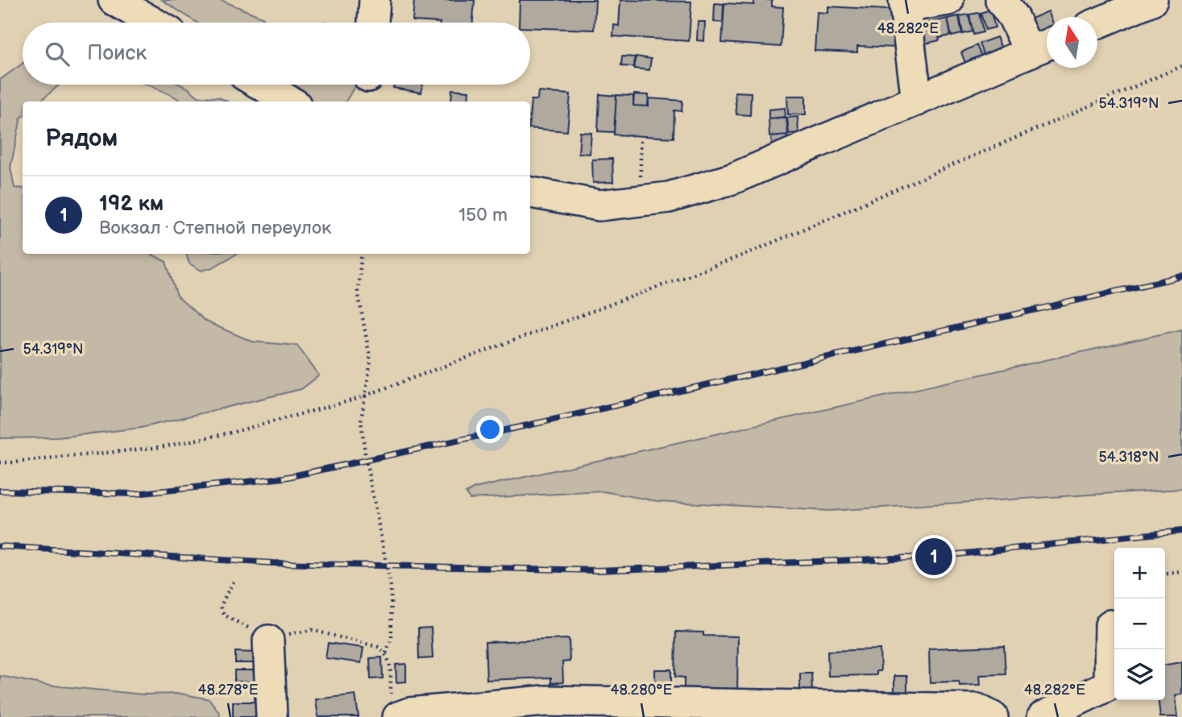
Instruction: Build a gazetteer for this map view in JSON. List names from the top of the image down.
{
  "north": "top",
  "page": {
    "search": "Поиск",
    "heading": "Рядом",
    "list": [
      {
        "mark": "1",
        "name": "192 км",
        "note": "Вокзал · Степной переулок",
        "value": "150 m"
      }
    ],
    "pins": "1",
    "map_buttons": ["+", "−"]
  },
  "coordinates": [
    "48.282°E",
    "54.319°N",
    "54.318°N",
    "48.278°E",
    "48.280°E"
  ]
}
